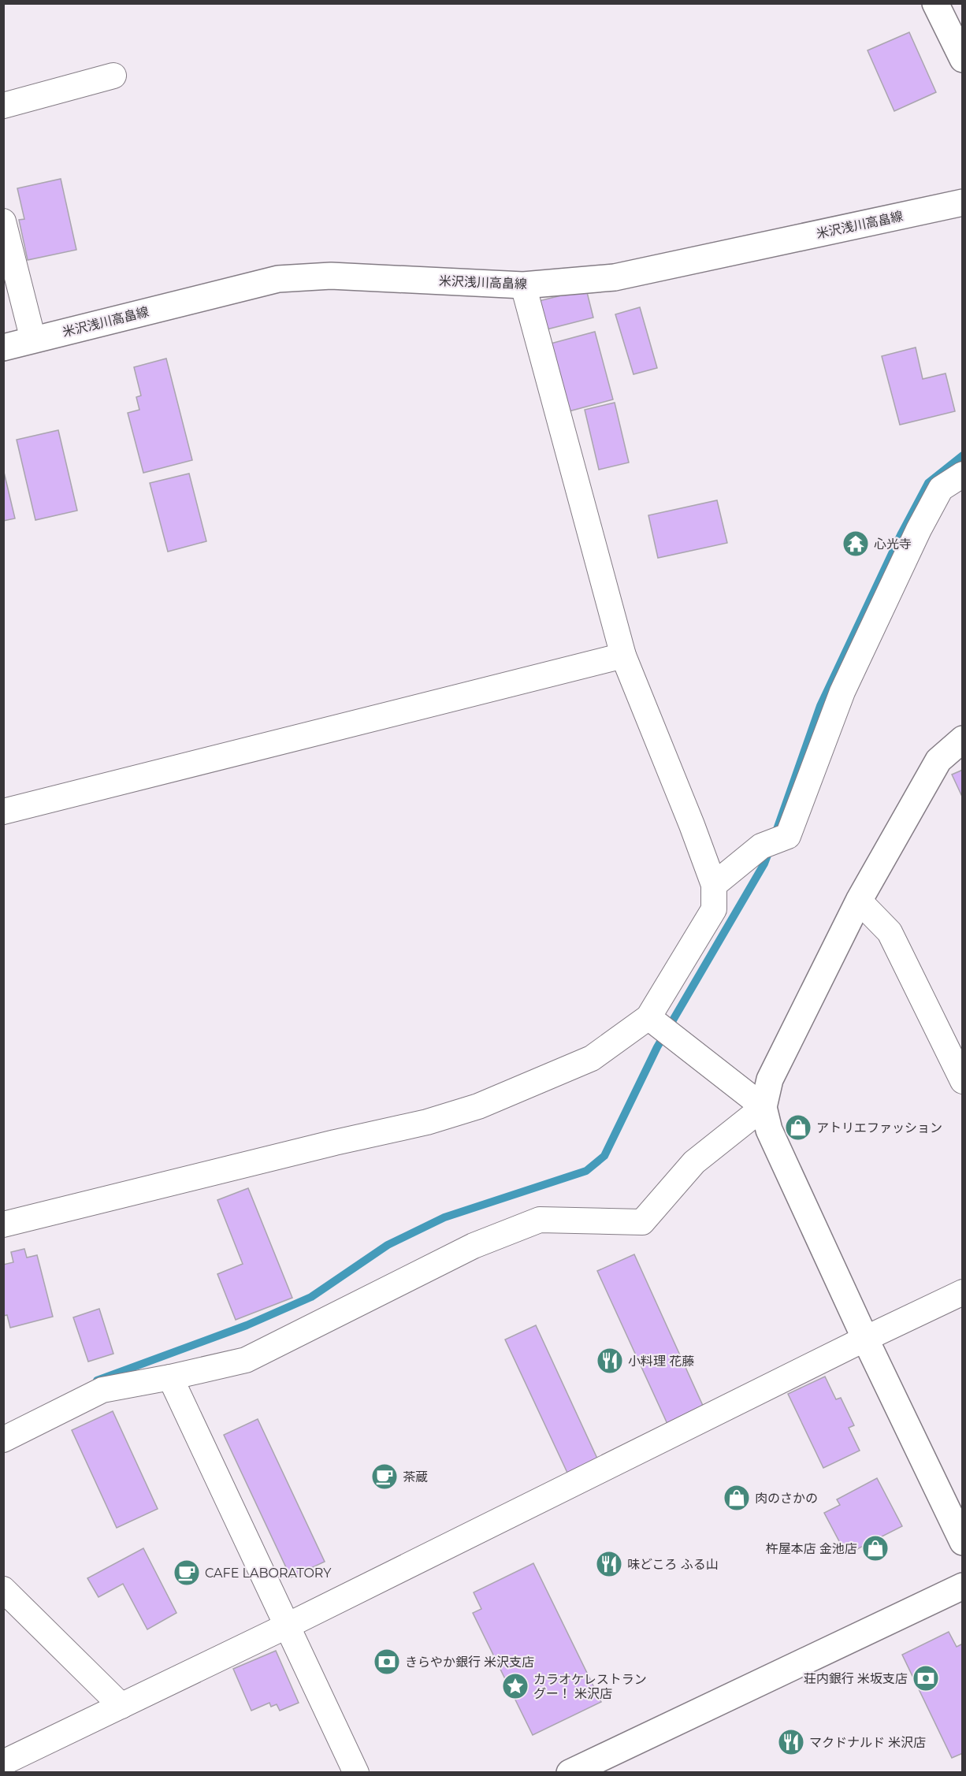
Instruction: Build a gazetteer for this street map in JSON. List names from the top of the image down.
{
  "streets": {
    "street": ["米沢浅川高畠線"]
  },
  "places": {
    "temple": ["心光寺"],
    "shop": ["アトリエファッション", "肉のさかの", "杵屋本店 金池店"],
    "restaurant": ["小料理 花藤", "味どころ ふる山", "マクドナルド 米沢店"],
    "cafe": ["茶蔵", "CAFE LABORATORY"],
    "bank": ["きらやか銀行 米沢支店", "荘内銀行 米坂支店"],
    "place": ["カラオケレストラン グー！ 米沢店"]
  }
}
